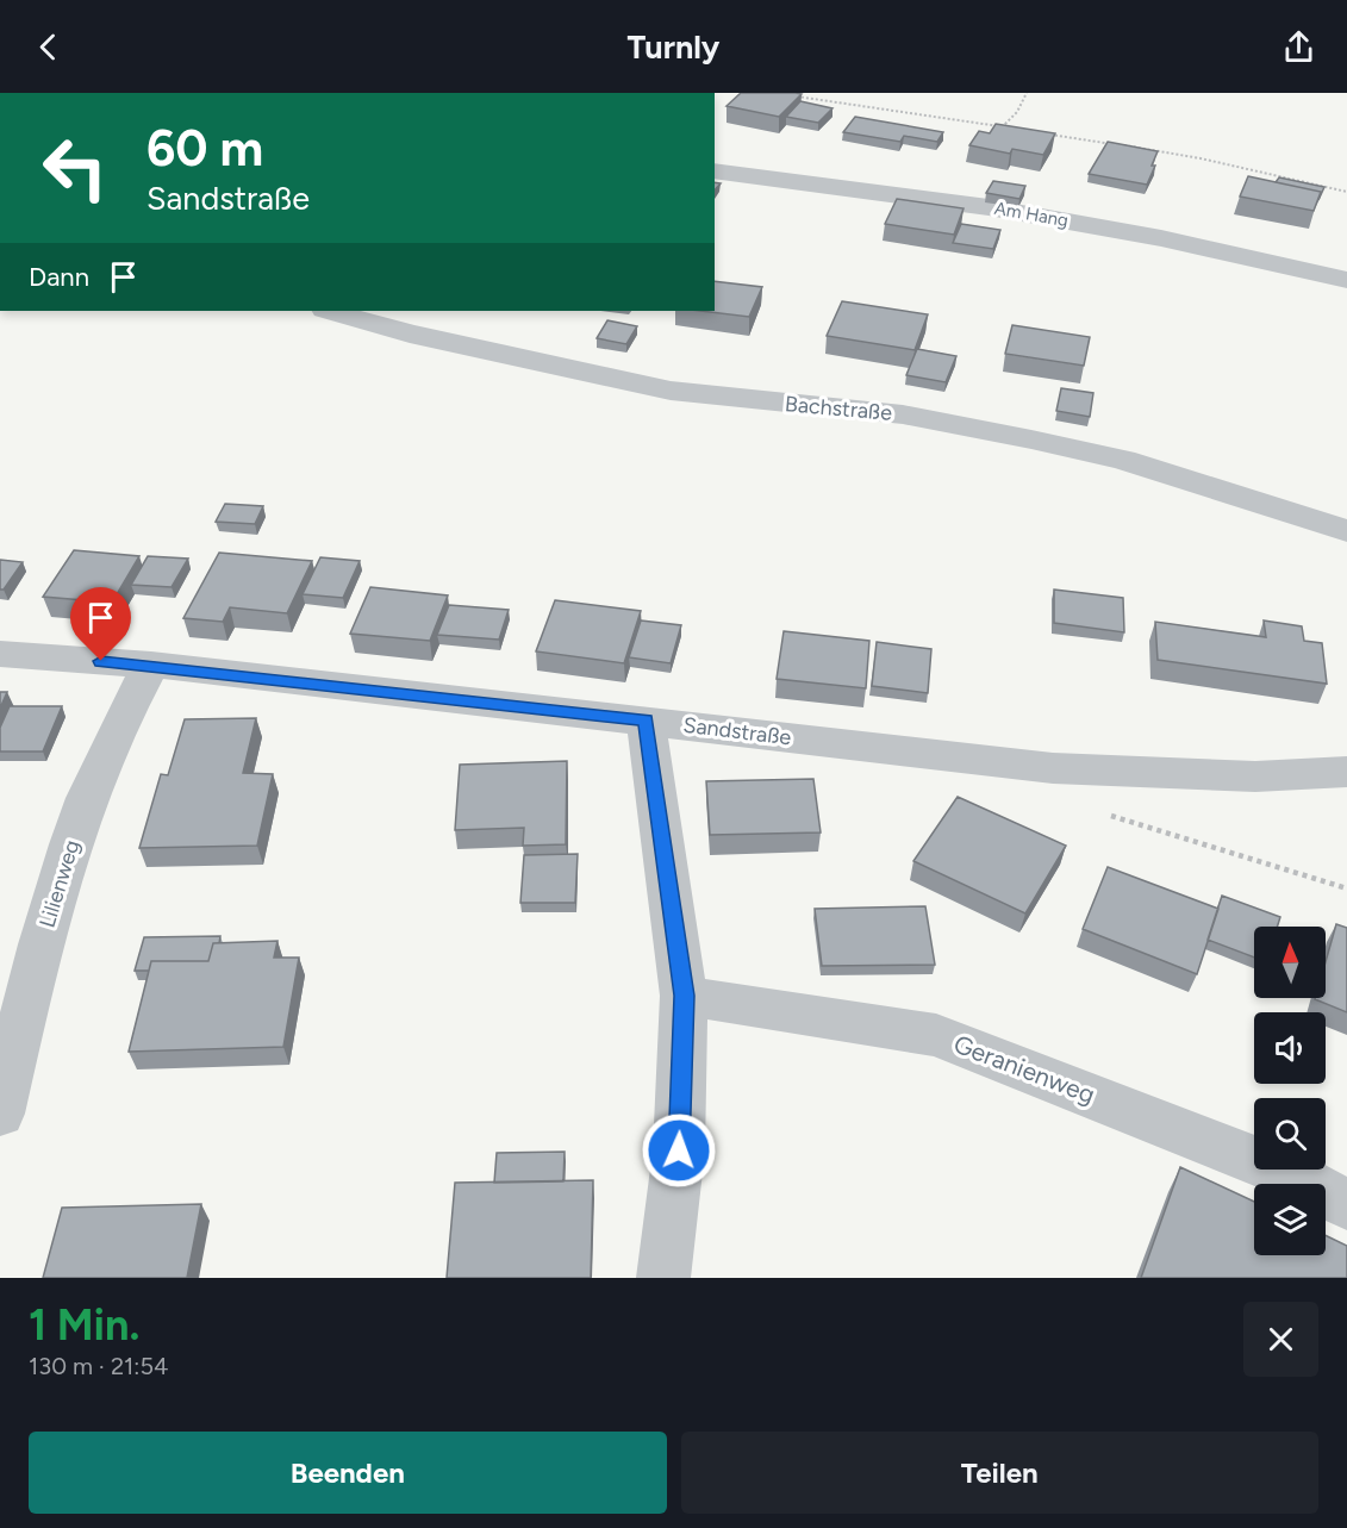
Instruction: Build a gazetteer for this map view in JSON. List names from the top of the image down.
{
  "streets": {
    "street": [
      "Am Hang",
      "Bachstraße",
      "Sandstraße",
      "Lilienweg",
      "Geranienweg"
    ]
  },
  "crossings": [
    ["Sandstraße", "Lilienweg"]
  ],
  "north": "top",
  "page": {
    "header": "Turnly",
    "turn": ["60 m", "Sandstraße"],
    "then": "Dann",
    "heading": ["1 Min.", "130 m · 21:54"],
    "buttons": ["Beenden", "Teilen"]
  }
}
